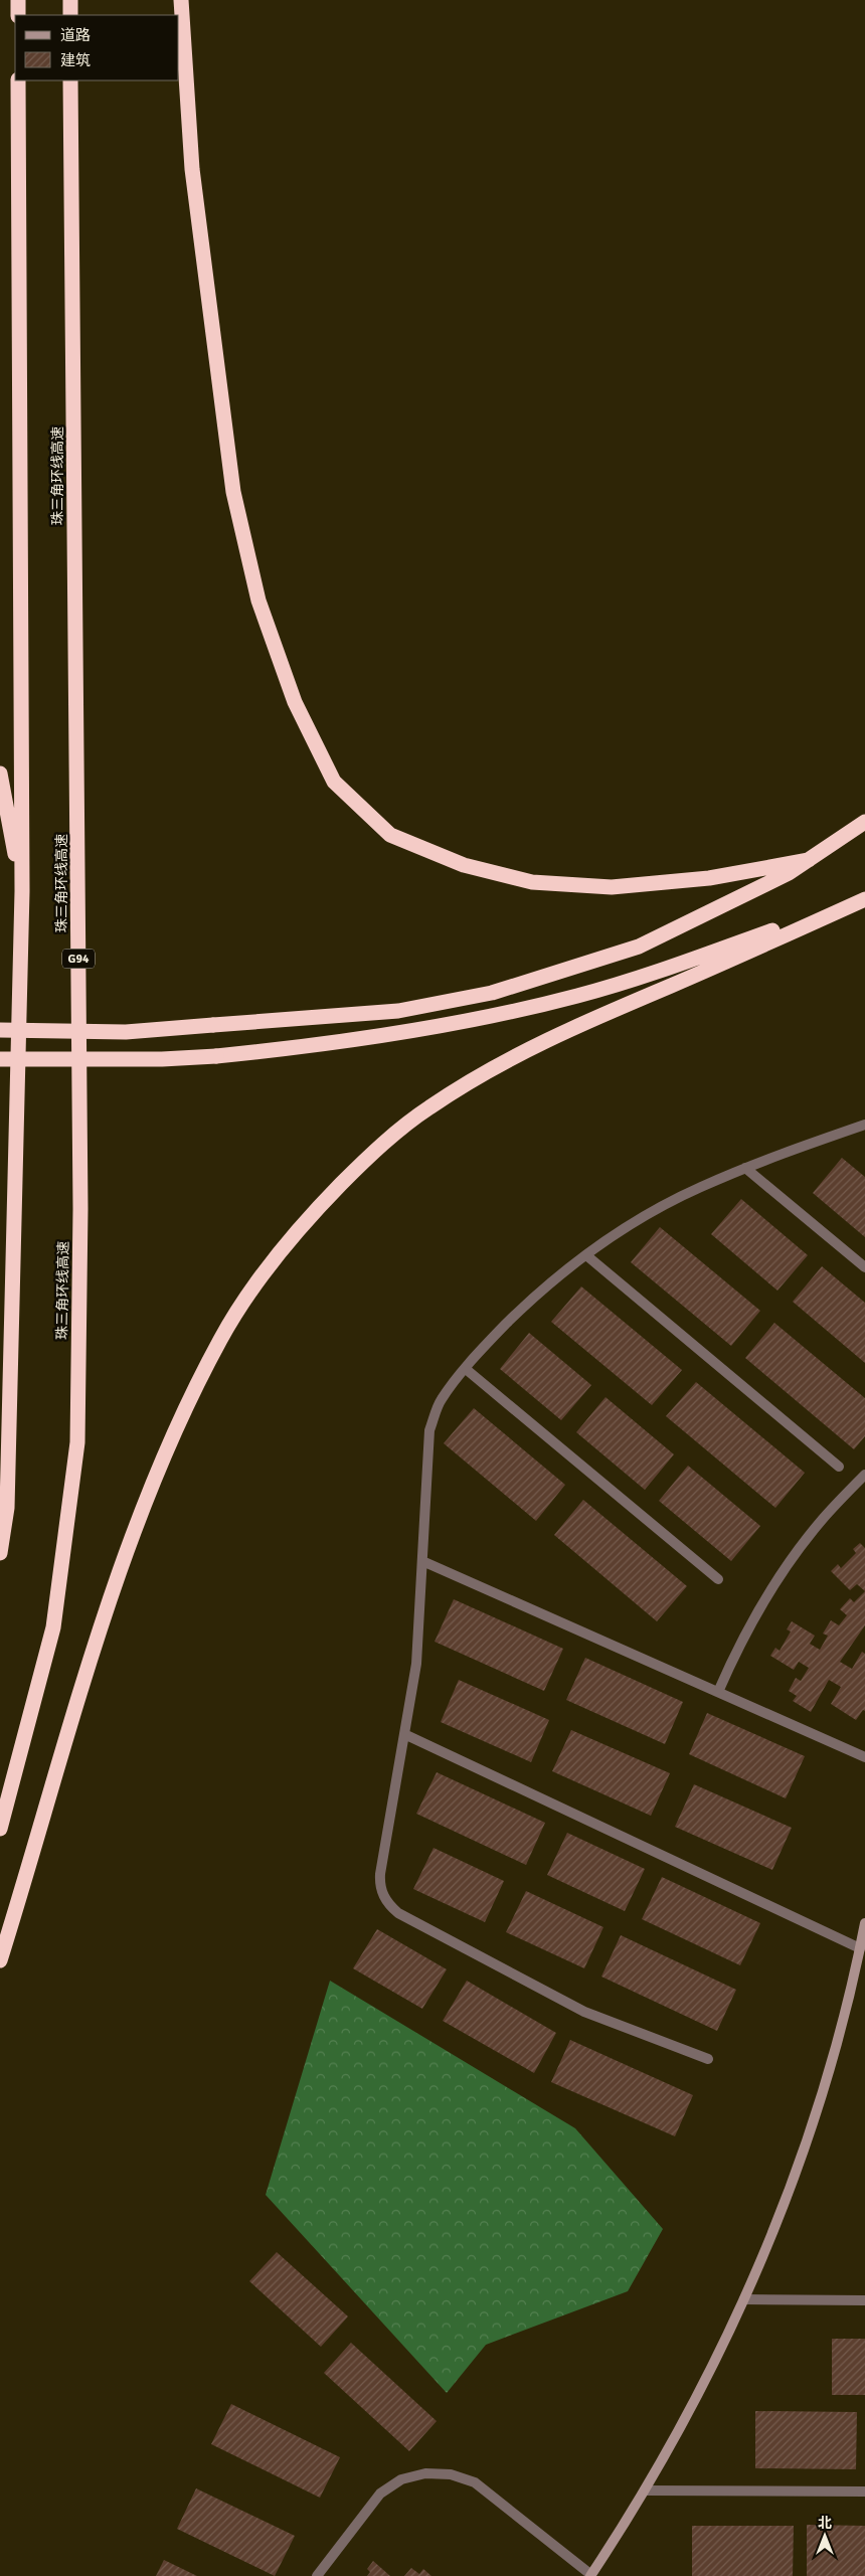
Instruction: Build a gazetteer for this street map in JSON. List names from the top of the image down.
{
  "streets": {
    "highway": ["珠三角环线高速", "G94"]
  },
  "legend": ["道路", "建筑"],
  "north": "top"
}
